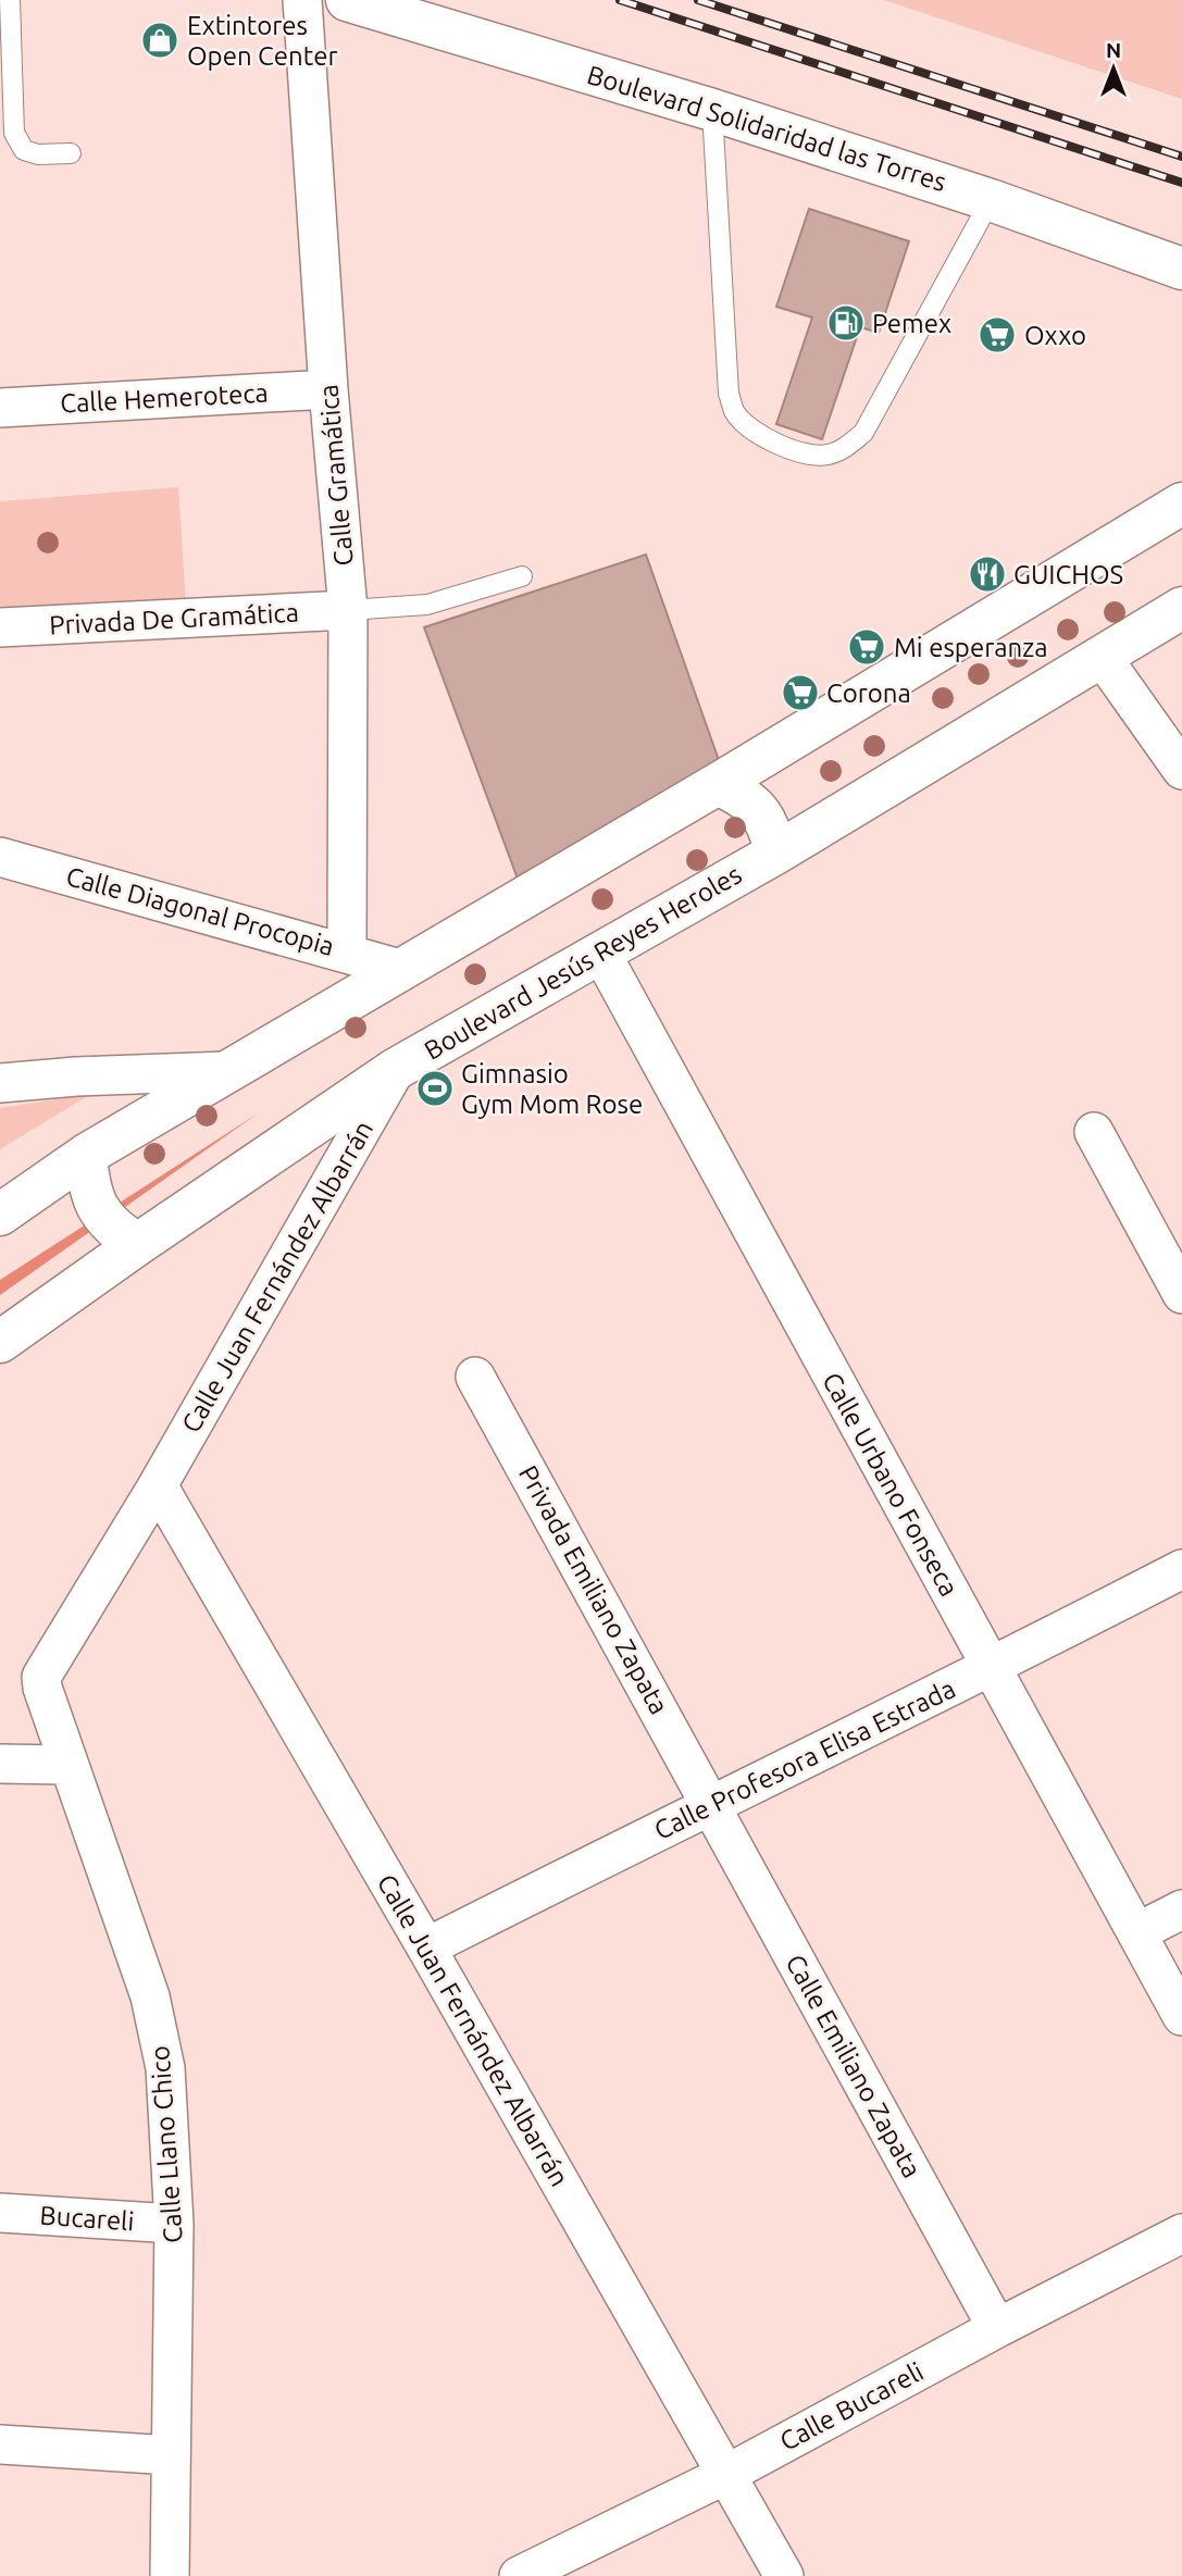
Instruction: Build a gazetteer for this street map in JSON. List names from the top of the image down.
{
  "streets": {
    "main road": ["Boulevard Solidaridad las Torres", "Boulevard Jesús Reyes Heroles"],
    "street": [
      "Calle Hemeroteca",
      "Calle Gramática",
      "Privada De Gramática",
      "Calle Diagonal Procopia",
      "Calle Juan Fernández Albarrán",
      "Calle Urbano Fonseca",
      "Privada Emiliano Zapata",
      "Calle Profesora Elisa Estrada",
      "Calle Emiliano Zapata",
      "Calle Llano Chico",
      "Bucareli",
      "Calle Bucareli"
    ]
  },
  "crossings": [
    ["Calle Hemeroteca", "Calle Gramática"],
    ["Calle Gramática", "Privada De Gramática"],
    ["Calle Gramática", "Calle Diagonal Procopia"],
    ["Boulevard Jesús Reyes Heroles", "Calle Juan Fernández Albarrán"],
    ["Boulevard Jesús Reyes Heroles", "Calle Urbano Fonseca"],
    ["Calle Juan Fernández Albarrán", "Calle Profesora Elisa Estrada"],
    ["Calle Juan Fernández Albarrán", "Calle Llano Chico"],
    ["Calle Juan Fernández Albarrán", "Calle Bucareli"],
    ["Calle Urbano Fonseca", "Calle Profesora Elisa Estrada"],
    ["Privada Emiliano Zapata", "Calle Profesora Elisa Estrada"],
    ["Privada Emiliano Zapata", "Calle Emiliano Zapata"],
    ["Calle Profesora Elisa Estrada", "Calle Emiliano Zapata"],
    ["Calle Emiliano Zapata", "Calle Bucareli"],
    ["Calle Llano Chico", "Bucareli"]
  ],
  "places": {
    "shop": ["Extintores Open Center"],
    "fuel station": ["Pemex"],
    "supermarket": ["Oxxo", "Mi esperanza", "Corona"],
    "restaurant": ["GUICHOS"],
    "sports": ["Gimnasio Gym Mom Rose"]
  },
  "north": "top"
}
